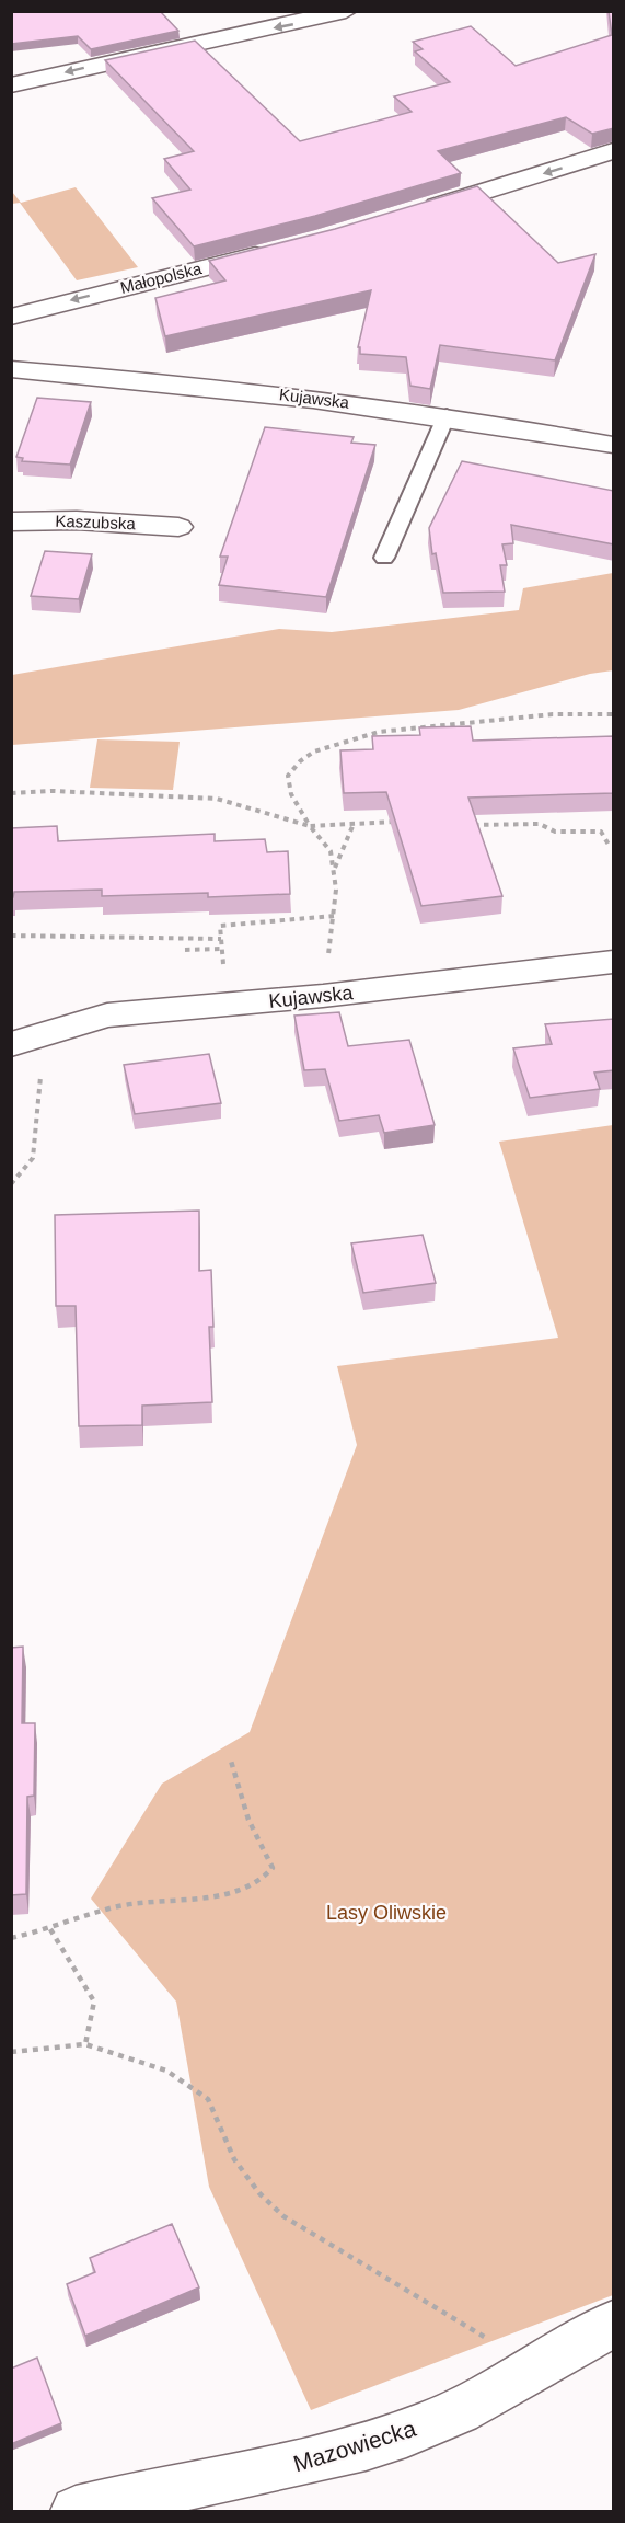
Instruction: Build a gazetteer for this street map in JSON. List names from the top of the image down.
{
  "streets": {
    "street": [
      "Małopolska",
      "Kujawska",
      "Kaszubska",
      "Mazowiecka"
    ]
  },
  "parks": ["Lasy Oliwskie"]
}
